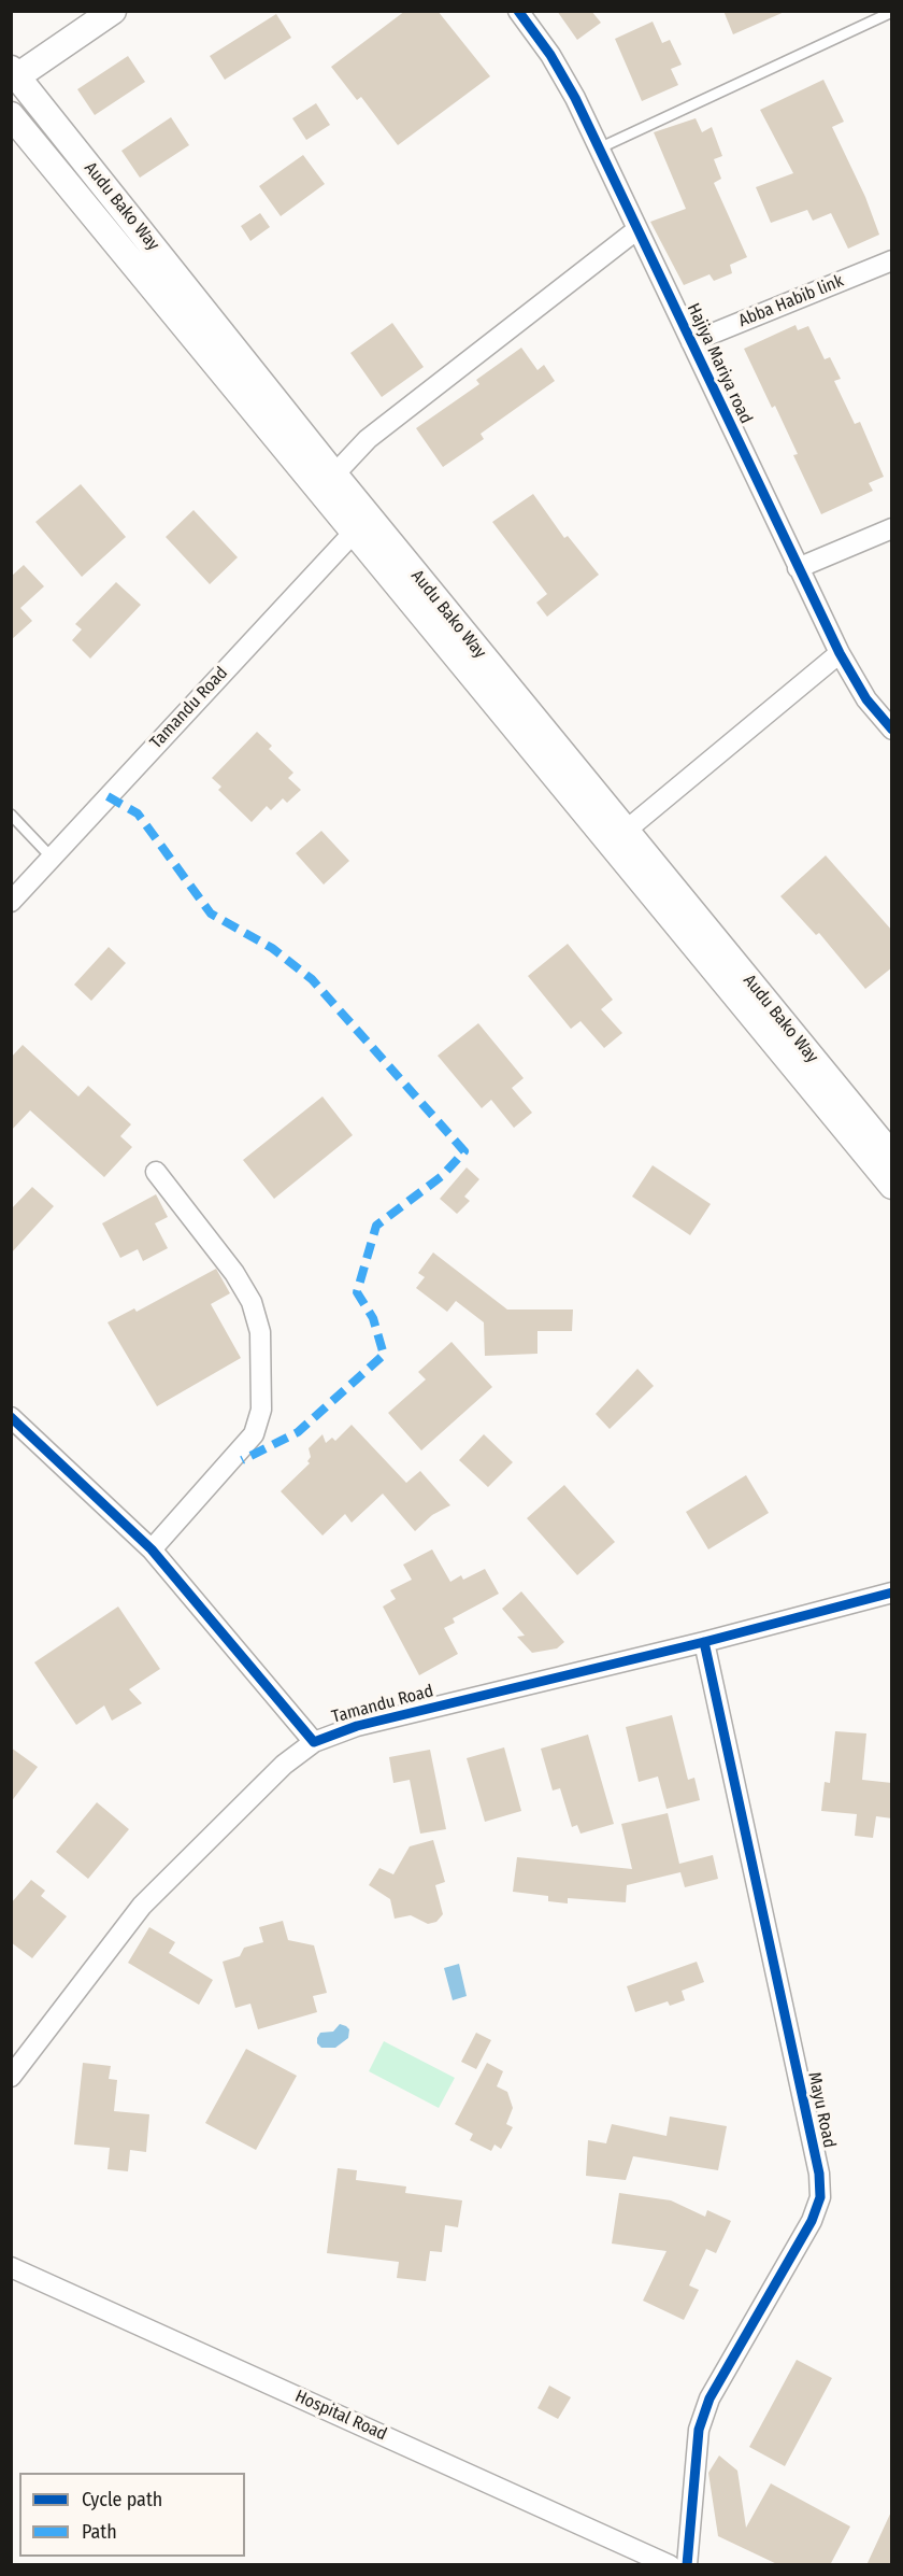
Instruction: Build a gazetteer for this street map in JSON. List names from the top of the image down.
{
  "streets": {
    "main road": ["Audu Bako Way"],
    "street": [
      "Abba Habib link",
      "Hajiya Mariya road",
      "Tamandu Road",
      "Mayu Road",
      "Hospital Road"
    ]
  },
  "crossings": [
    ["Audu Bako Way", "Tamandu Road"],
    ["Abba Habib link", "Hajiya Mariya road"],
    ["Tamandu Road", "Mayu Road"]
  ],
  "legend": ["Cycle path", "Path"]
}
